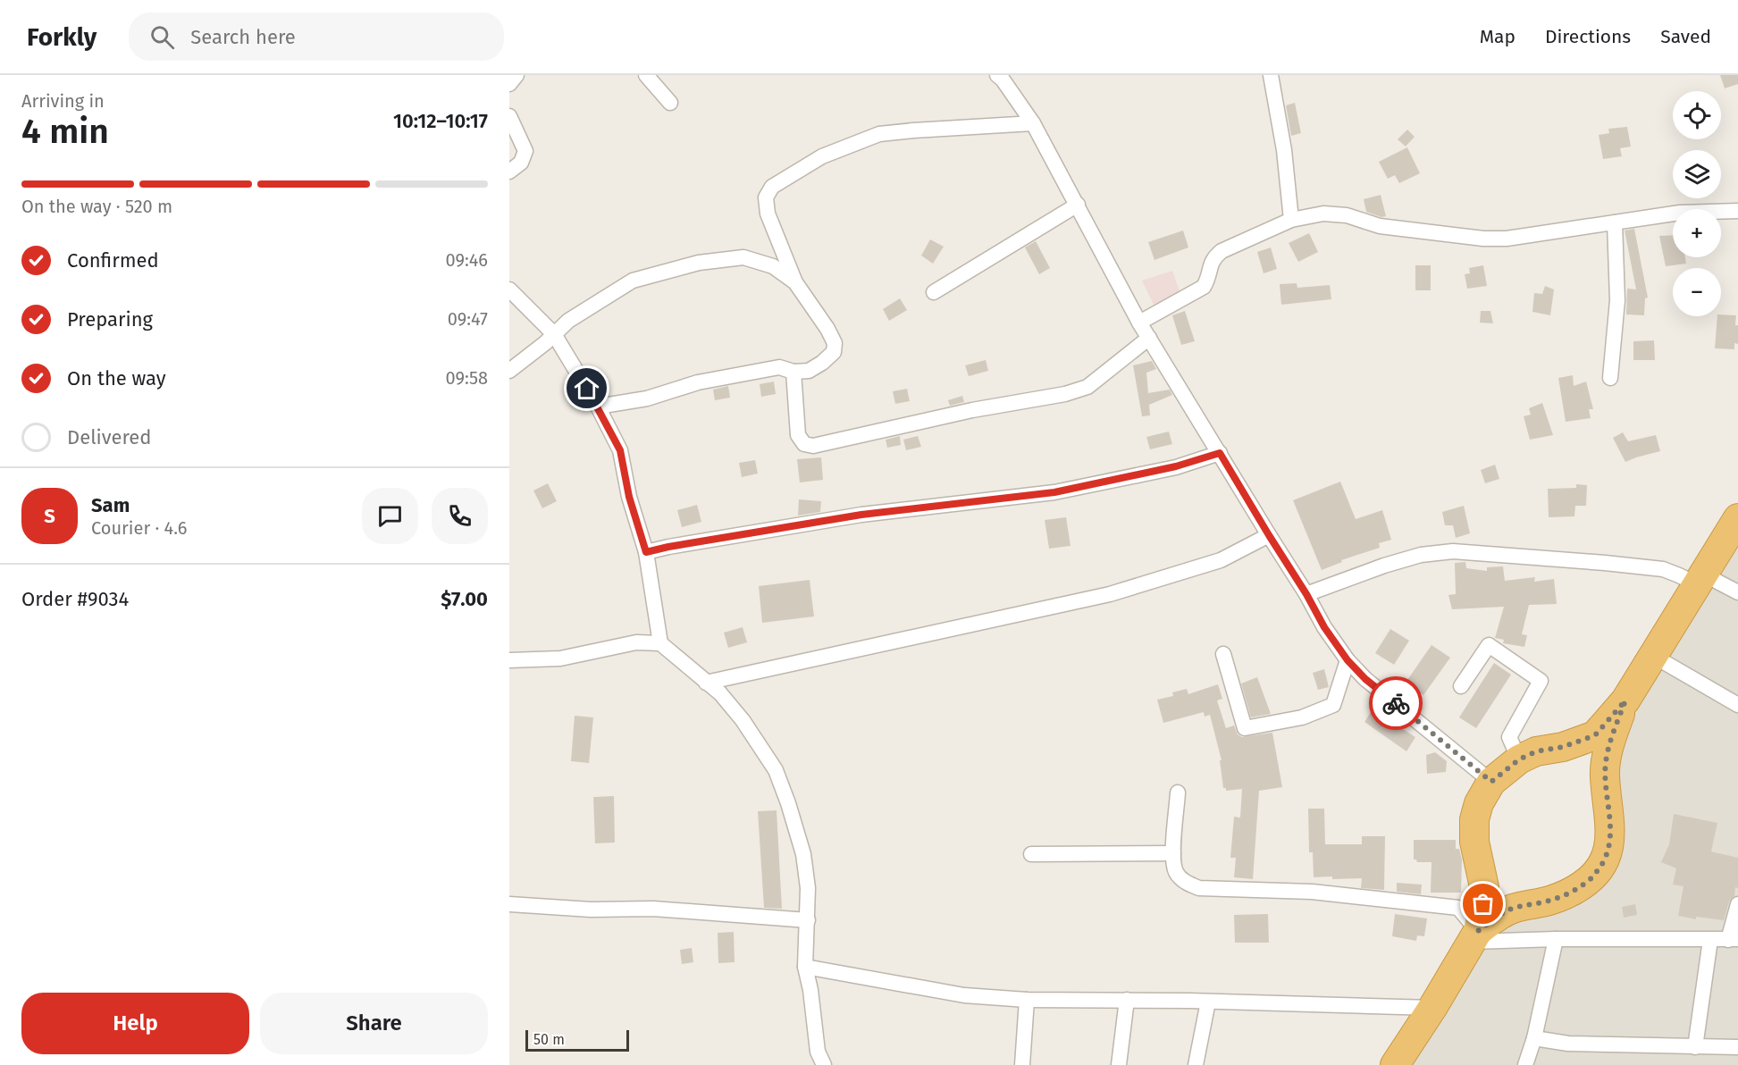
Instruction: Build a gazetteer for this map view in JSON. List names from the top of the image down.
{
  "scale_bar": "50 m",
  "page": {
    "header": "Forkly",
    "search": "Search here",
    "nav": ["Map", "Directions", "Saved"],
    "heading": ["4 min", "Arriving in", "10:12–10:17"],
    "panel": [
      "Sam",
      "Courier · 4.6",
      "Order #9034",
      "$7.00"
    ],
    "map_buttons": ["+", "−"],
    "bar": "On the way · 520 m",
    "list": [
      ["Confirmed", "09:46"],
      ["Preparing", "09:47"],
      ["On the way", "09:58"],
      "Delivered"
    ],
    "round": "S",
    "buttons": ["Help", "Share"],
    "scale": "50 m"
  }
}
